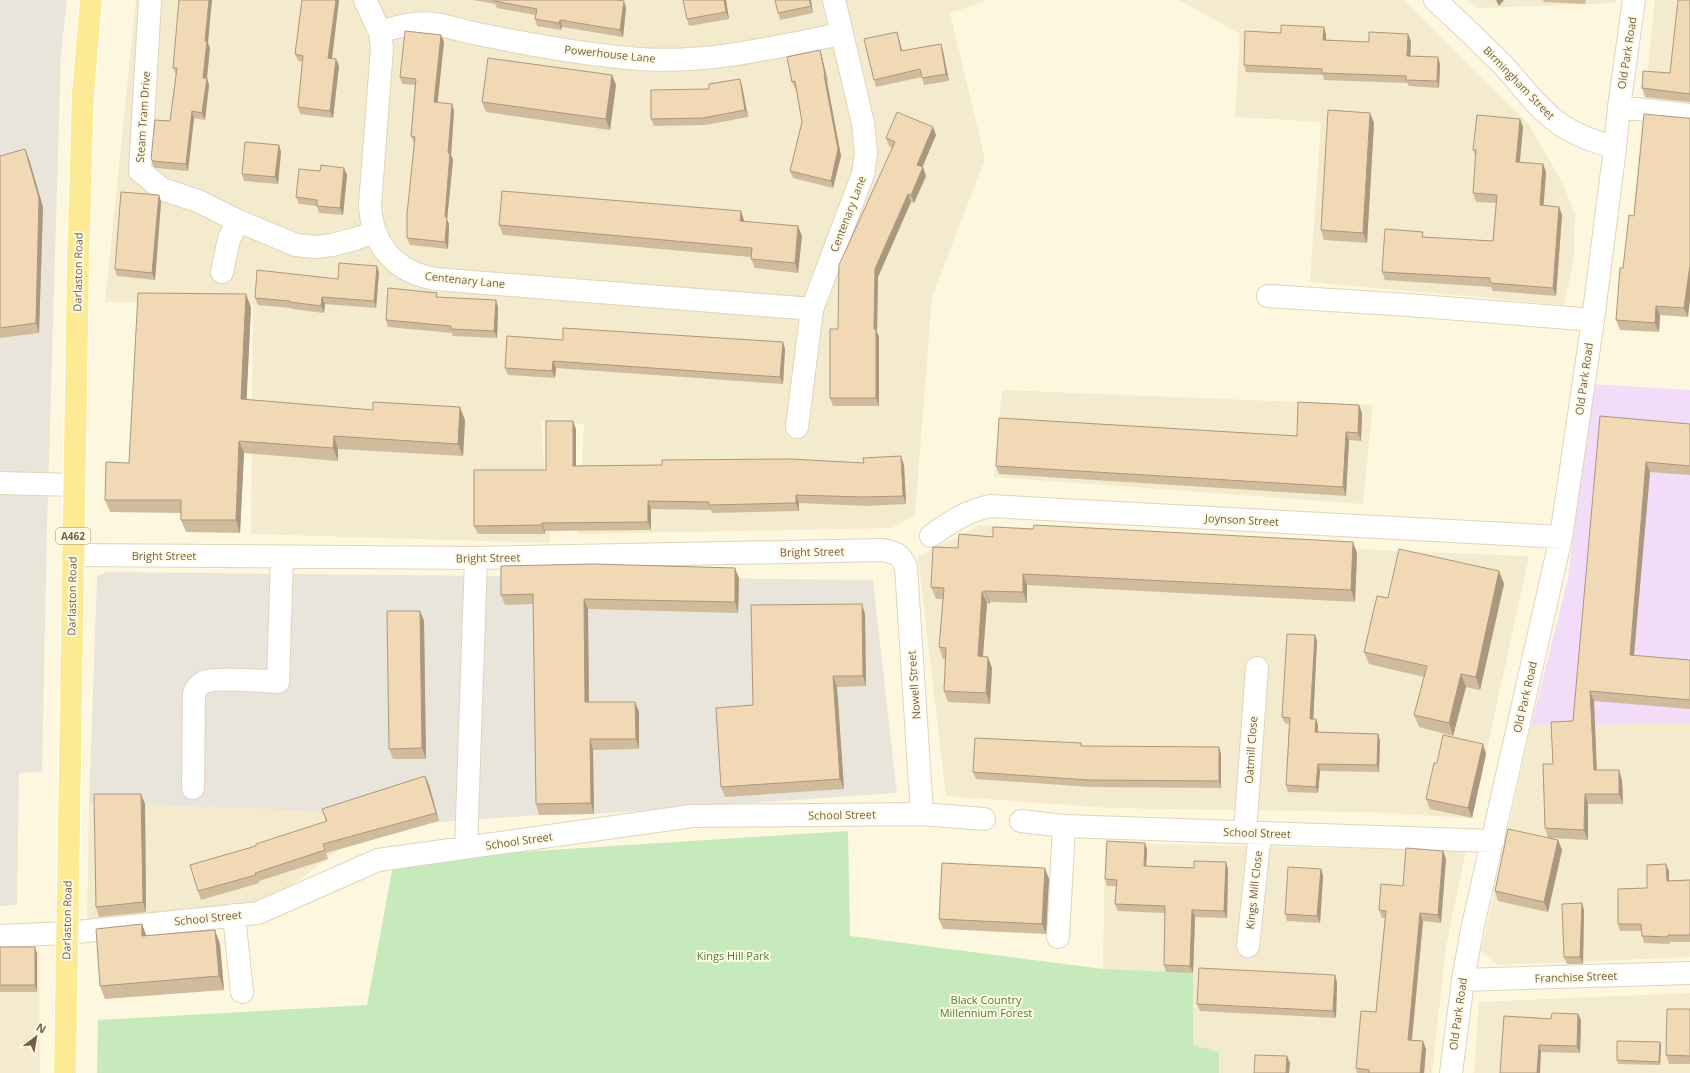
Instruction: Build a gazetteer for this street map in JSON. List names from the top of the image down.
{
  "streets": {
    "main road": ["Darlaston Road", "A462"],
    "street": [
      "Old Park Road",
      "Powerhouse Lane",
      "Birmingham Street",
      "Steam Tram Drive",
      "Centenary Lane",
      "Joynson Street",
      "Bright Street",
      "Nowell Street",
      "Oatmill Close",
      "School Street",
      "Kings Mill Close",
      "Franchise Street"
    ]
  },
  "crossings": [
    ["Old Park Road", "Birmingham Street"],
    ["Old Park Road", "Joynson Street"],
    ["Old Park Road", "School Street"],
    ["Old Park Road", "Franchise Street"],
    ["Powerhouse Lane", "Centenary Lane"],
    ["Steam Tram Drive", "Centenary Lane"],
    ["Darlaston Road", "Bright Street"],
    ["Darlaston Road", "School Street"],
    ["Bright Street", "Nowell Street"],
    ["Nowell Street", "School Street"],
    ["Oatmill Close", "School Street"],
    ["Oatmill Close", "Kings Mill Close"],
    ["School Street", "Kings Mill Close"]
  ],
  "parks": ["Kings Hill Park", "Black Country Millennium Forest"],
  "north": "top right"
}
